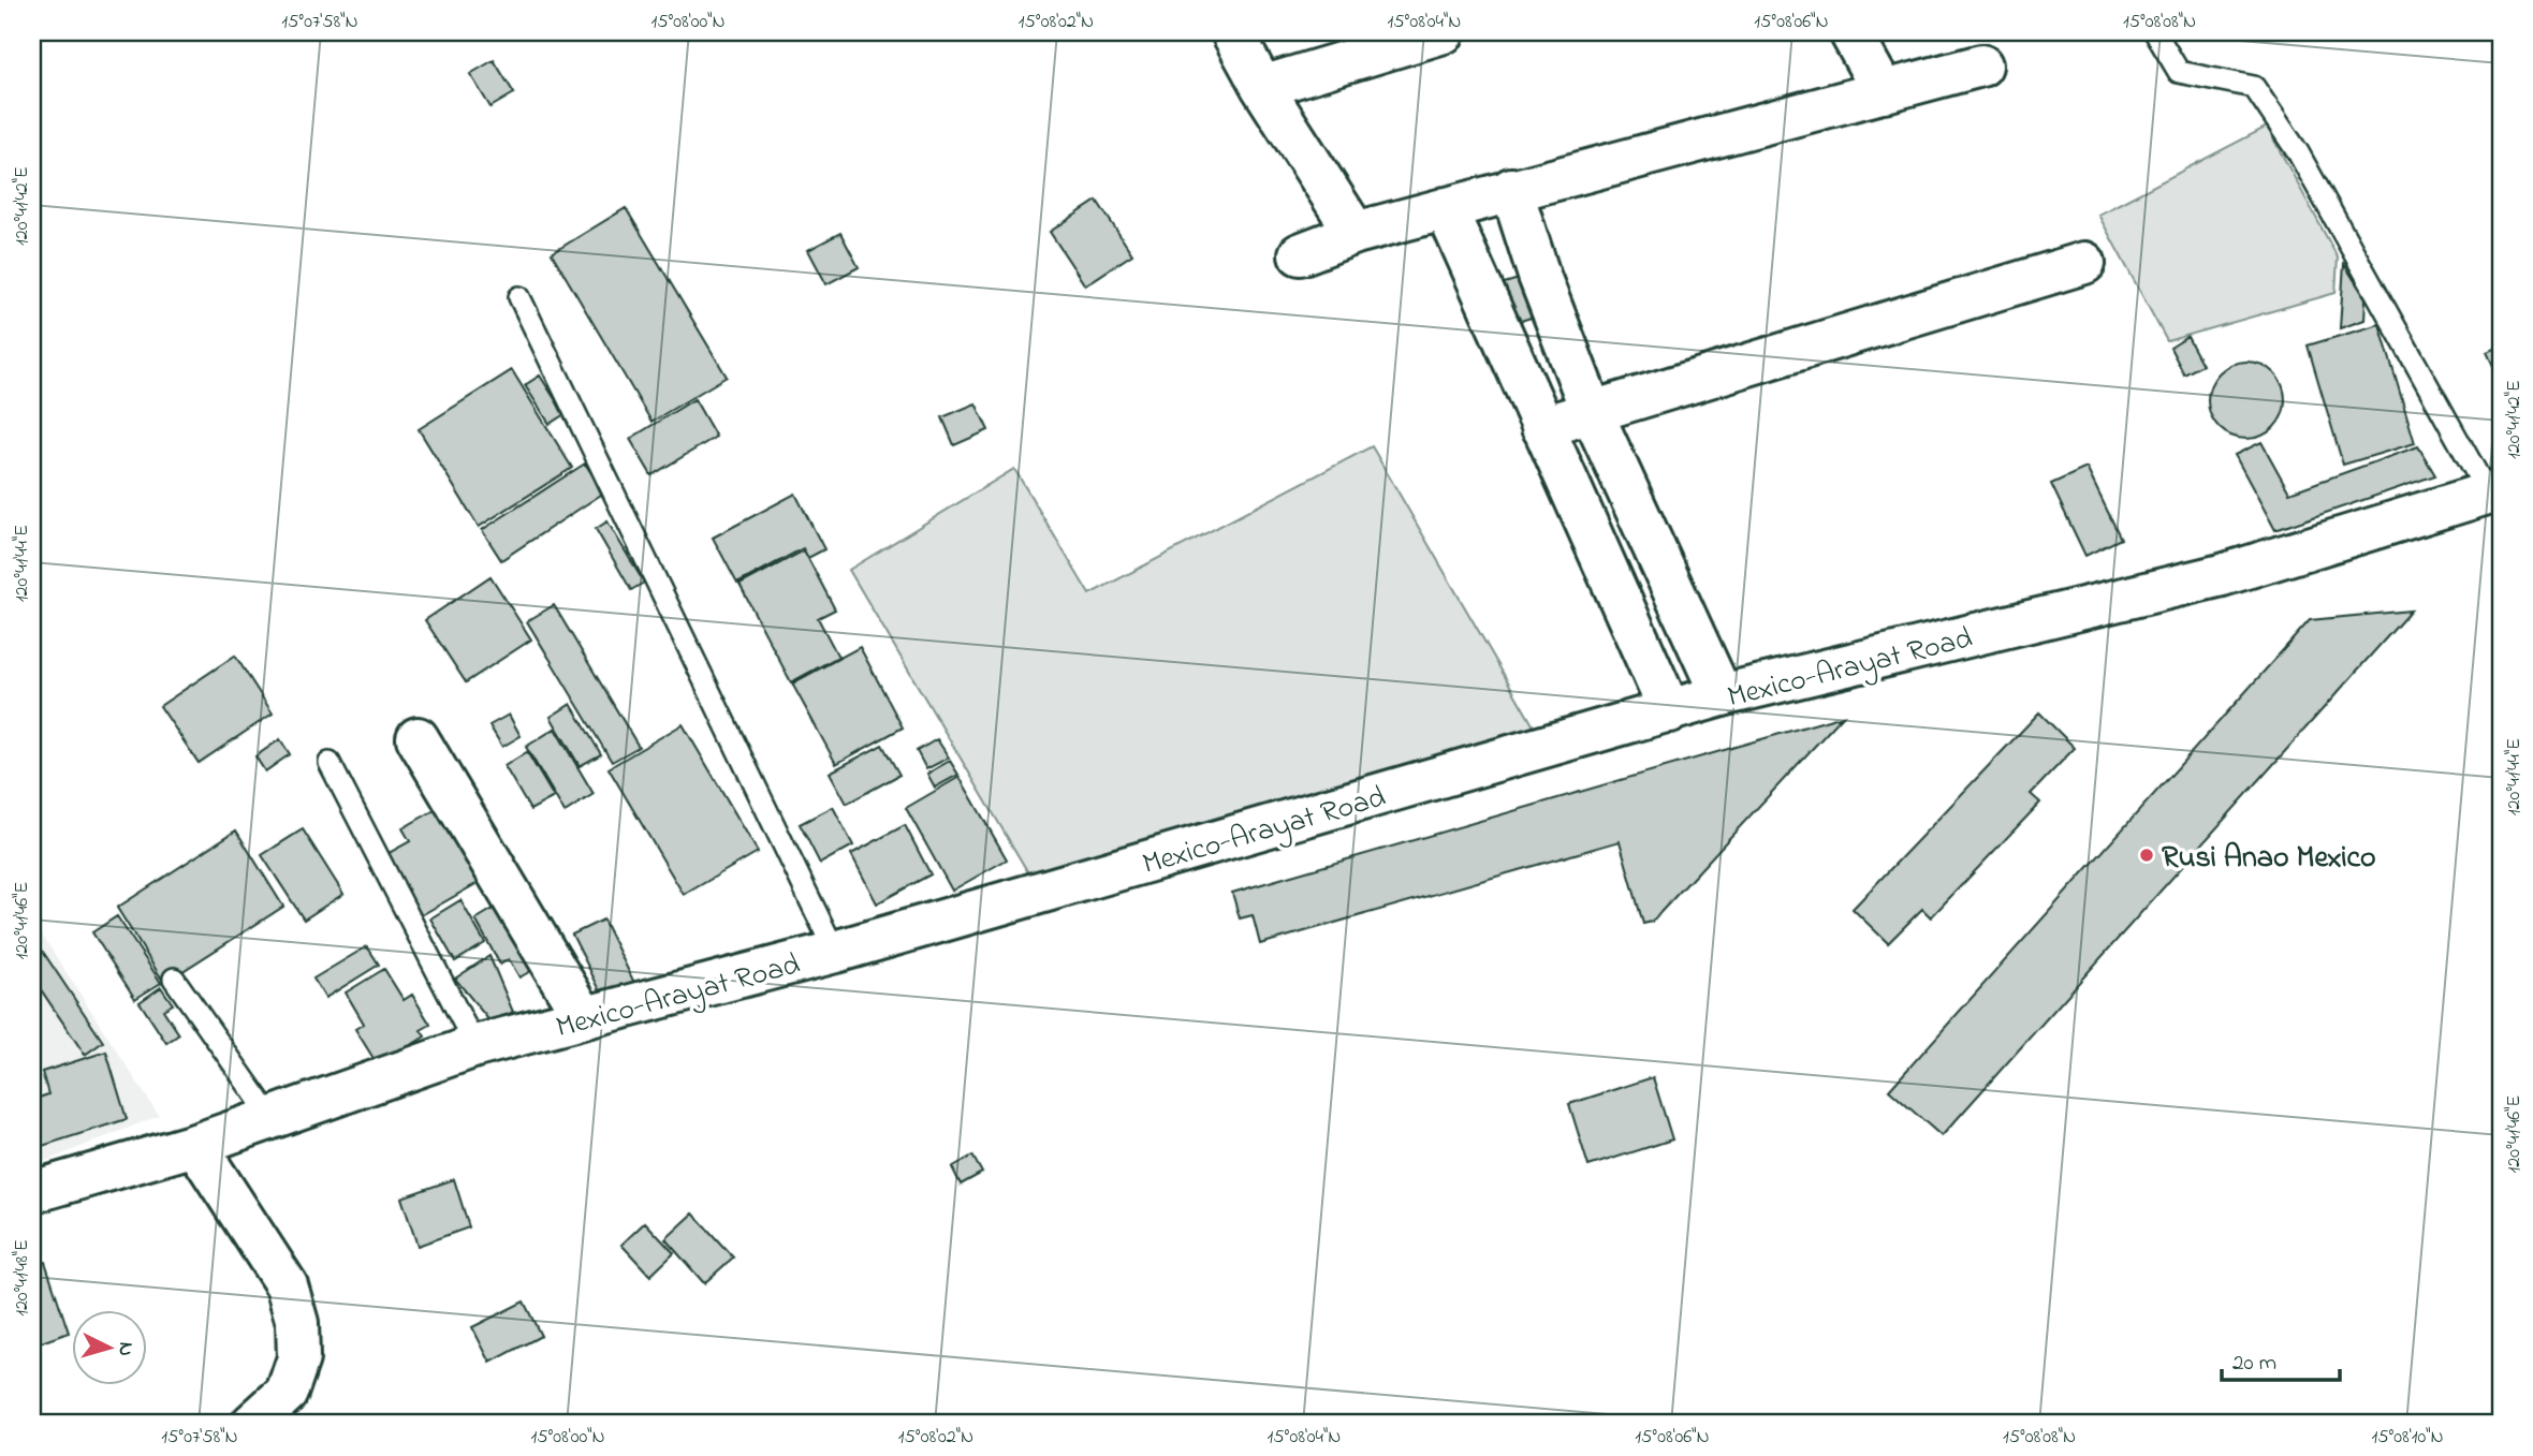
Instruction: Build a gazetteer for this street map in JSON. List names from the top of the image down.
{
  "streets": {
    "street": ["Mexico-Arayat Road"]
  },
  "places": ["Rusi Anao Mexico"],
  "scale_bar": "20 m",
  "north": "right",
  "coordinates": [
    "15°07'58\"N",
    "15°08'00\"N",
    "15°08'02\"N",
    "15°08'04\"N",
    "15°08'06\"N",
    "15°08'08\"N",
    "120°41'42\"E",
    "120°41'44\"E",
    "120°41'46\"E",
    "120°41'48\"E",
    "15°08'10\"N"
  ]
}
